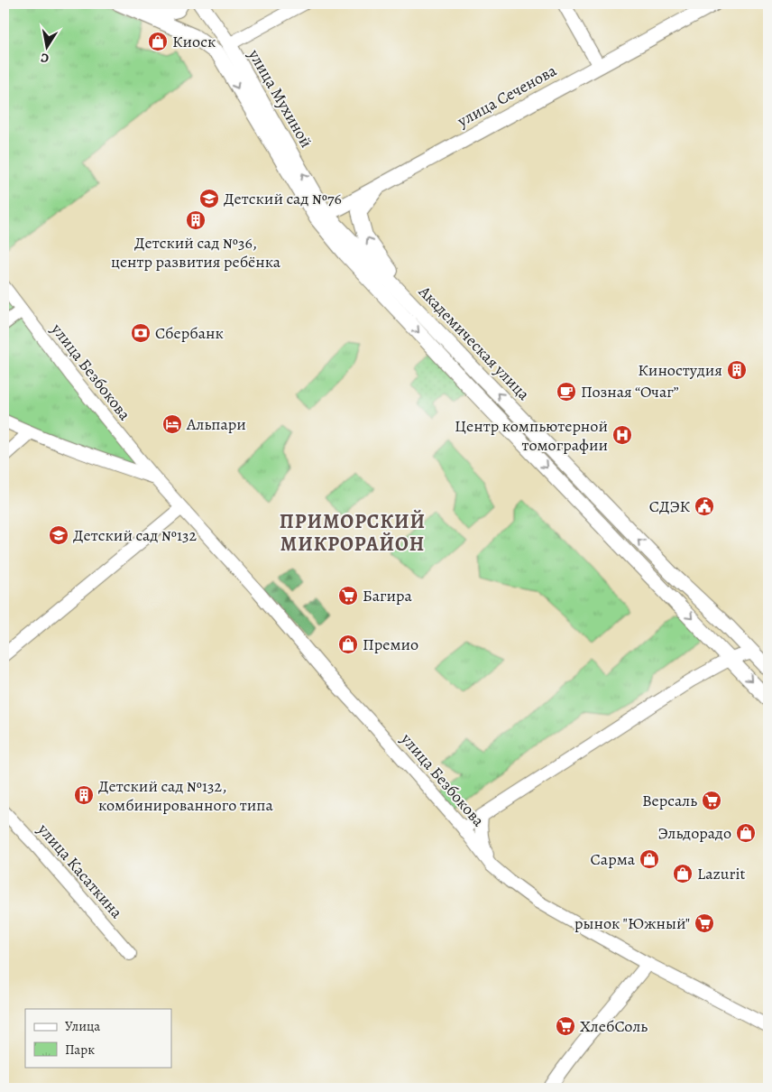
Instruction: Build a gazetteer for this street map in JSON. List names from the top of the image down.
{
  "streets": {
    "main road": ["улица Сеченова", "улица Мухиной", "Академическая улица"],
    "street": ["улица Безбокова", "улица Касаткина"]
  },
  "crossings": [
    ["улица Сеченова", "улица Мухиной"],
    ["улица Сеченова", "Академическая улица"],
    ["улица Мухиной", "Академическая улица"]
  ],
  "districts": ["ПРИМОРСКИЙ МИКРОРАЙОН"],
  "places": {
    "shop": [
      "Киоск",
      "Премио",
      "Эльдорадо",
      "Сарма",
      "Lazurit"
    ],
    "school or university": ["Детский сад №76", "Детский сад №132"],
    "building": ["Детский сад №36, центр развития ребёнка", "Киностудия", "Детский сад №132, комбинированного типа"],
    "bank": ["Сбербанк"],
    "cafe": ["Позная “Очаг”"],
    "hotel": ["Альпари"],
    "hospital": ["Центр компьютерной томографии"],
    "public building": ["СДЭК"],
    "supermarket": [
      "Багира",
      "Версаль",
      "рынок \"Южный\"",
      "ХлебСоль"
    ]
  },
  "legend": ["Улица", "Парк"],
  "north": "bottom"
}
